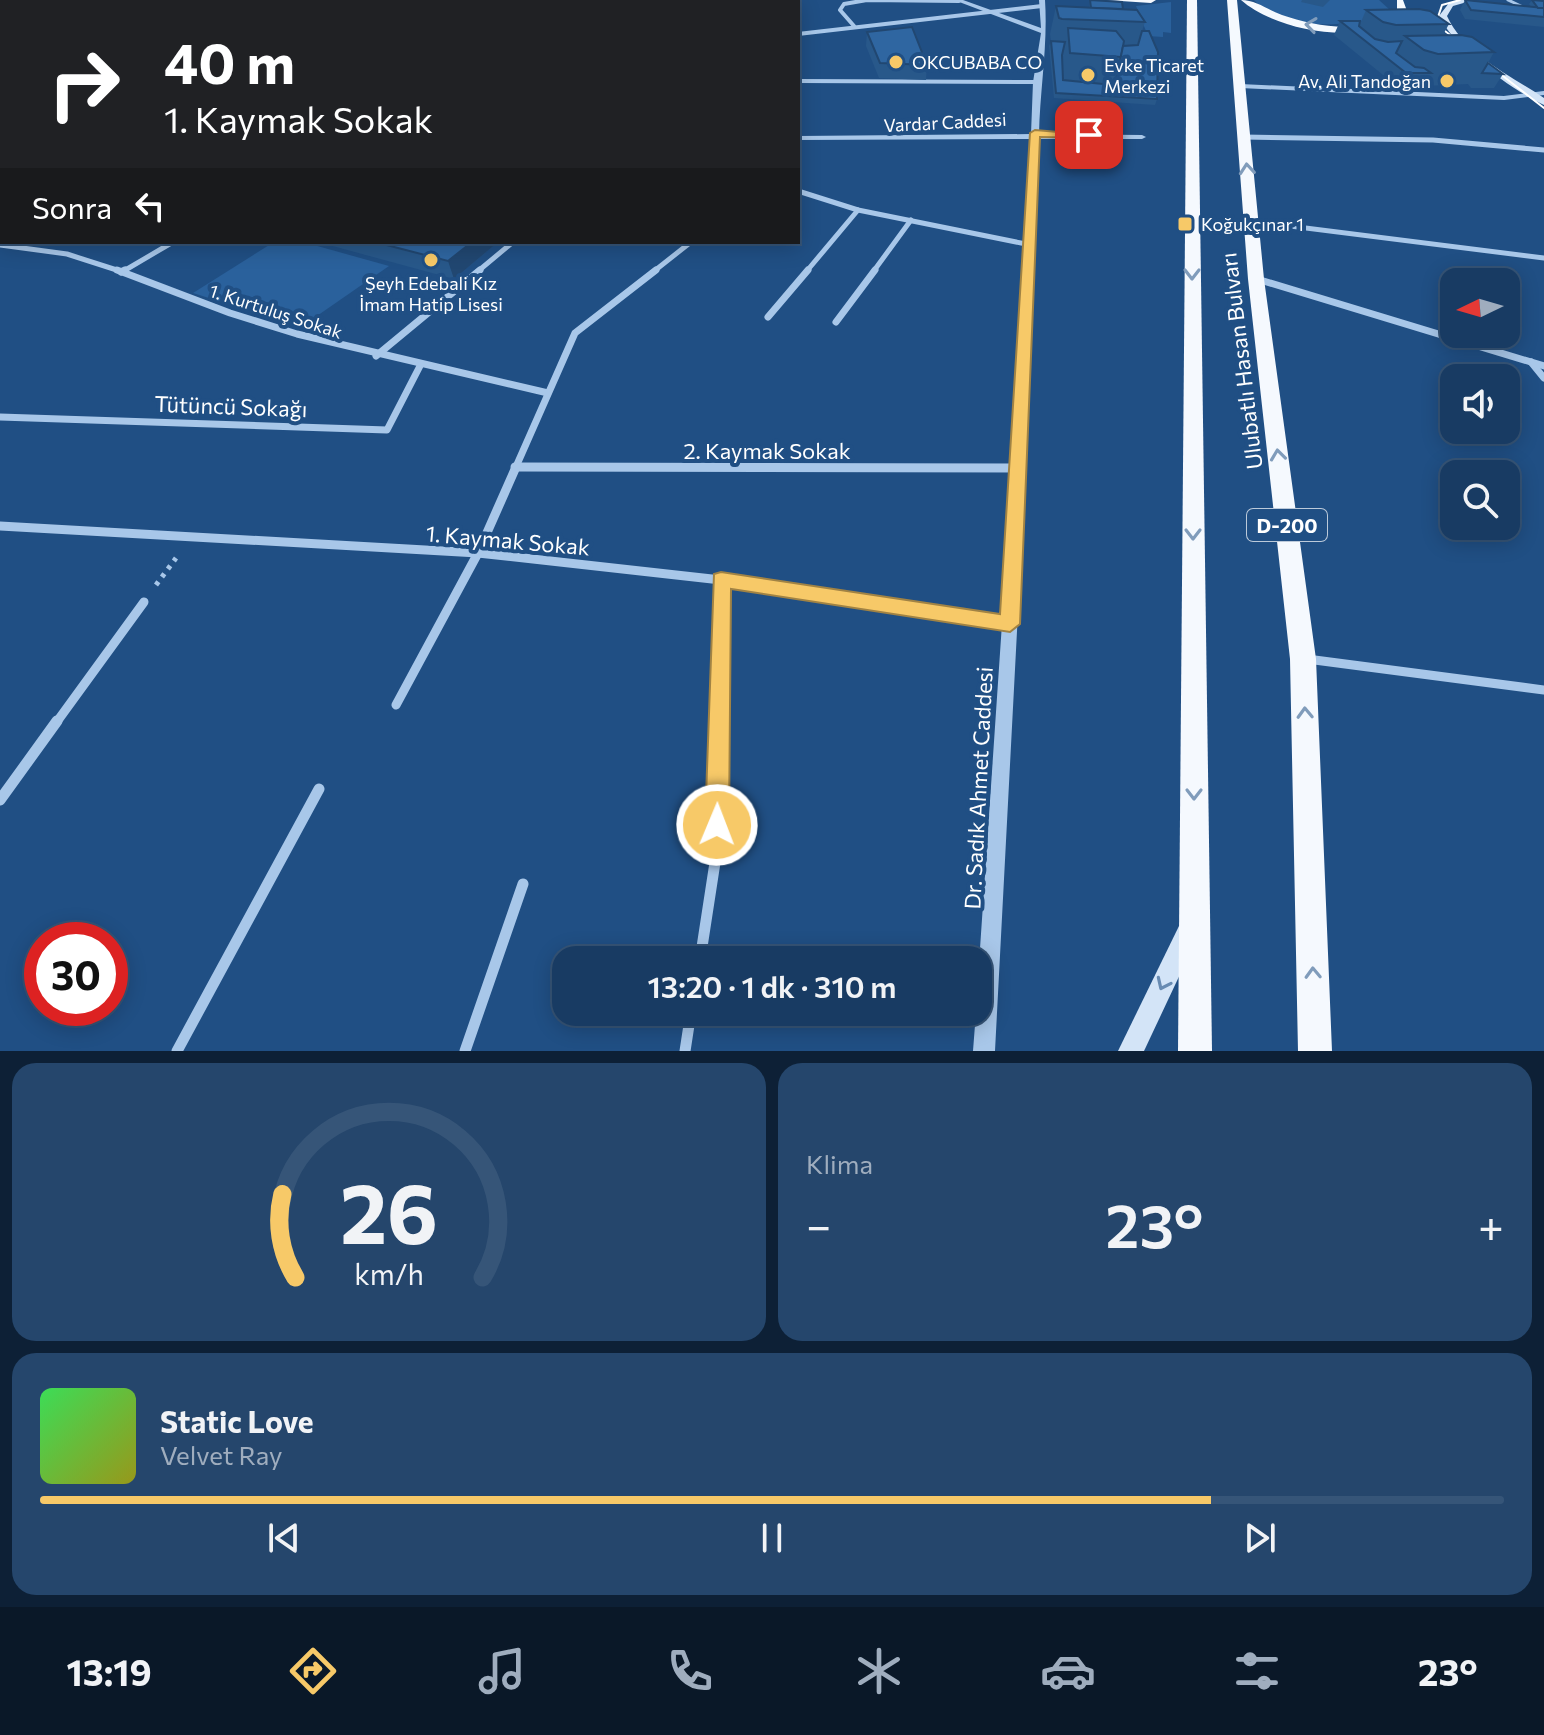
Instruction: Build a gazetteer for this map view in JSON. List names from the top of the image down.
{
  "streets": {
    "highway": ["Ulubatlı Hasan Bulvarı", "D-200"],
    "street": [
      "Vardar Caddesi",
      "1. Kurtuluş Sokak",
      "Tütüncü Sokağı",
      "2. Kaymak Sokak",
      "1. Kaymak Sokak",
      "Dr. Sadık Ahmet Caddesi"
    ]
  },
  "crossings": [
    ["Vardar Caddesi", "Dr. Sadık Ahmet Caddesi"],
    ["1. Kurtuluş Sokak", "Tütüncü Sokağı"],
    ["2. Kaymak Sokak", "Dr. Sadık Ahmet Caddesi"],
    ["1. Kaymak Sokak", "Dr. Sadık Ahmet Caddesi"]
  ],
  "places": {
    "other": [
      "OKCUBABA CO",
      "Evke Ticaret Merkezi",
      "Av. Ali Tandoğan",
      "Şeyh Edebali Kız İmam Hatip Lisesi"
    ],
    "transit": ["Koğukçınar 1"]
  },
  "north": "left",
  "page": {
    "turn": ["40 m", "1. Kaymak Sokak"],
    "then": "Sonra",
    "limit": "30",
    "trip": "13:20 · 1 dk · 310 m",
    "tile": "Klima",
    "heat": ["−", "23°", "+"],
    "song": ["Static Love", "Velvet Ray"],
    "tabs": ["13:19", "23°"],
    "gauge": ["26", "km/h"]
  }
}
